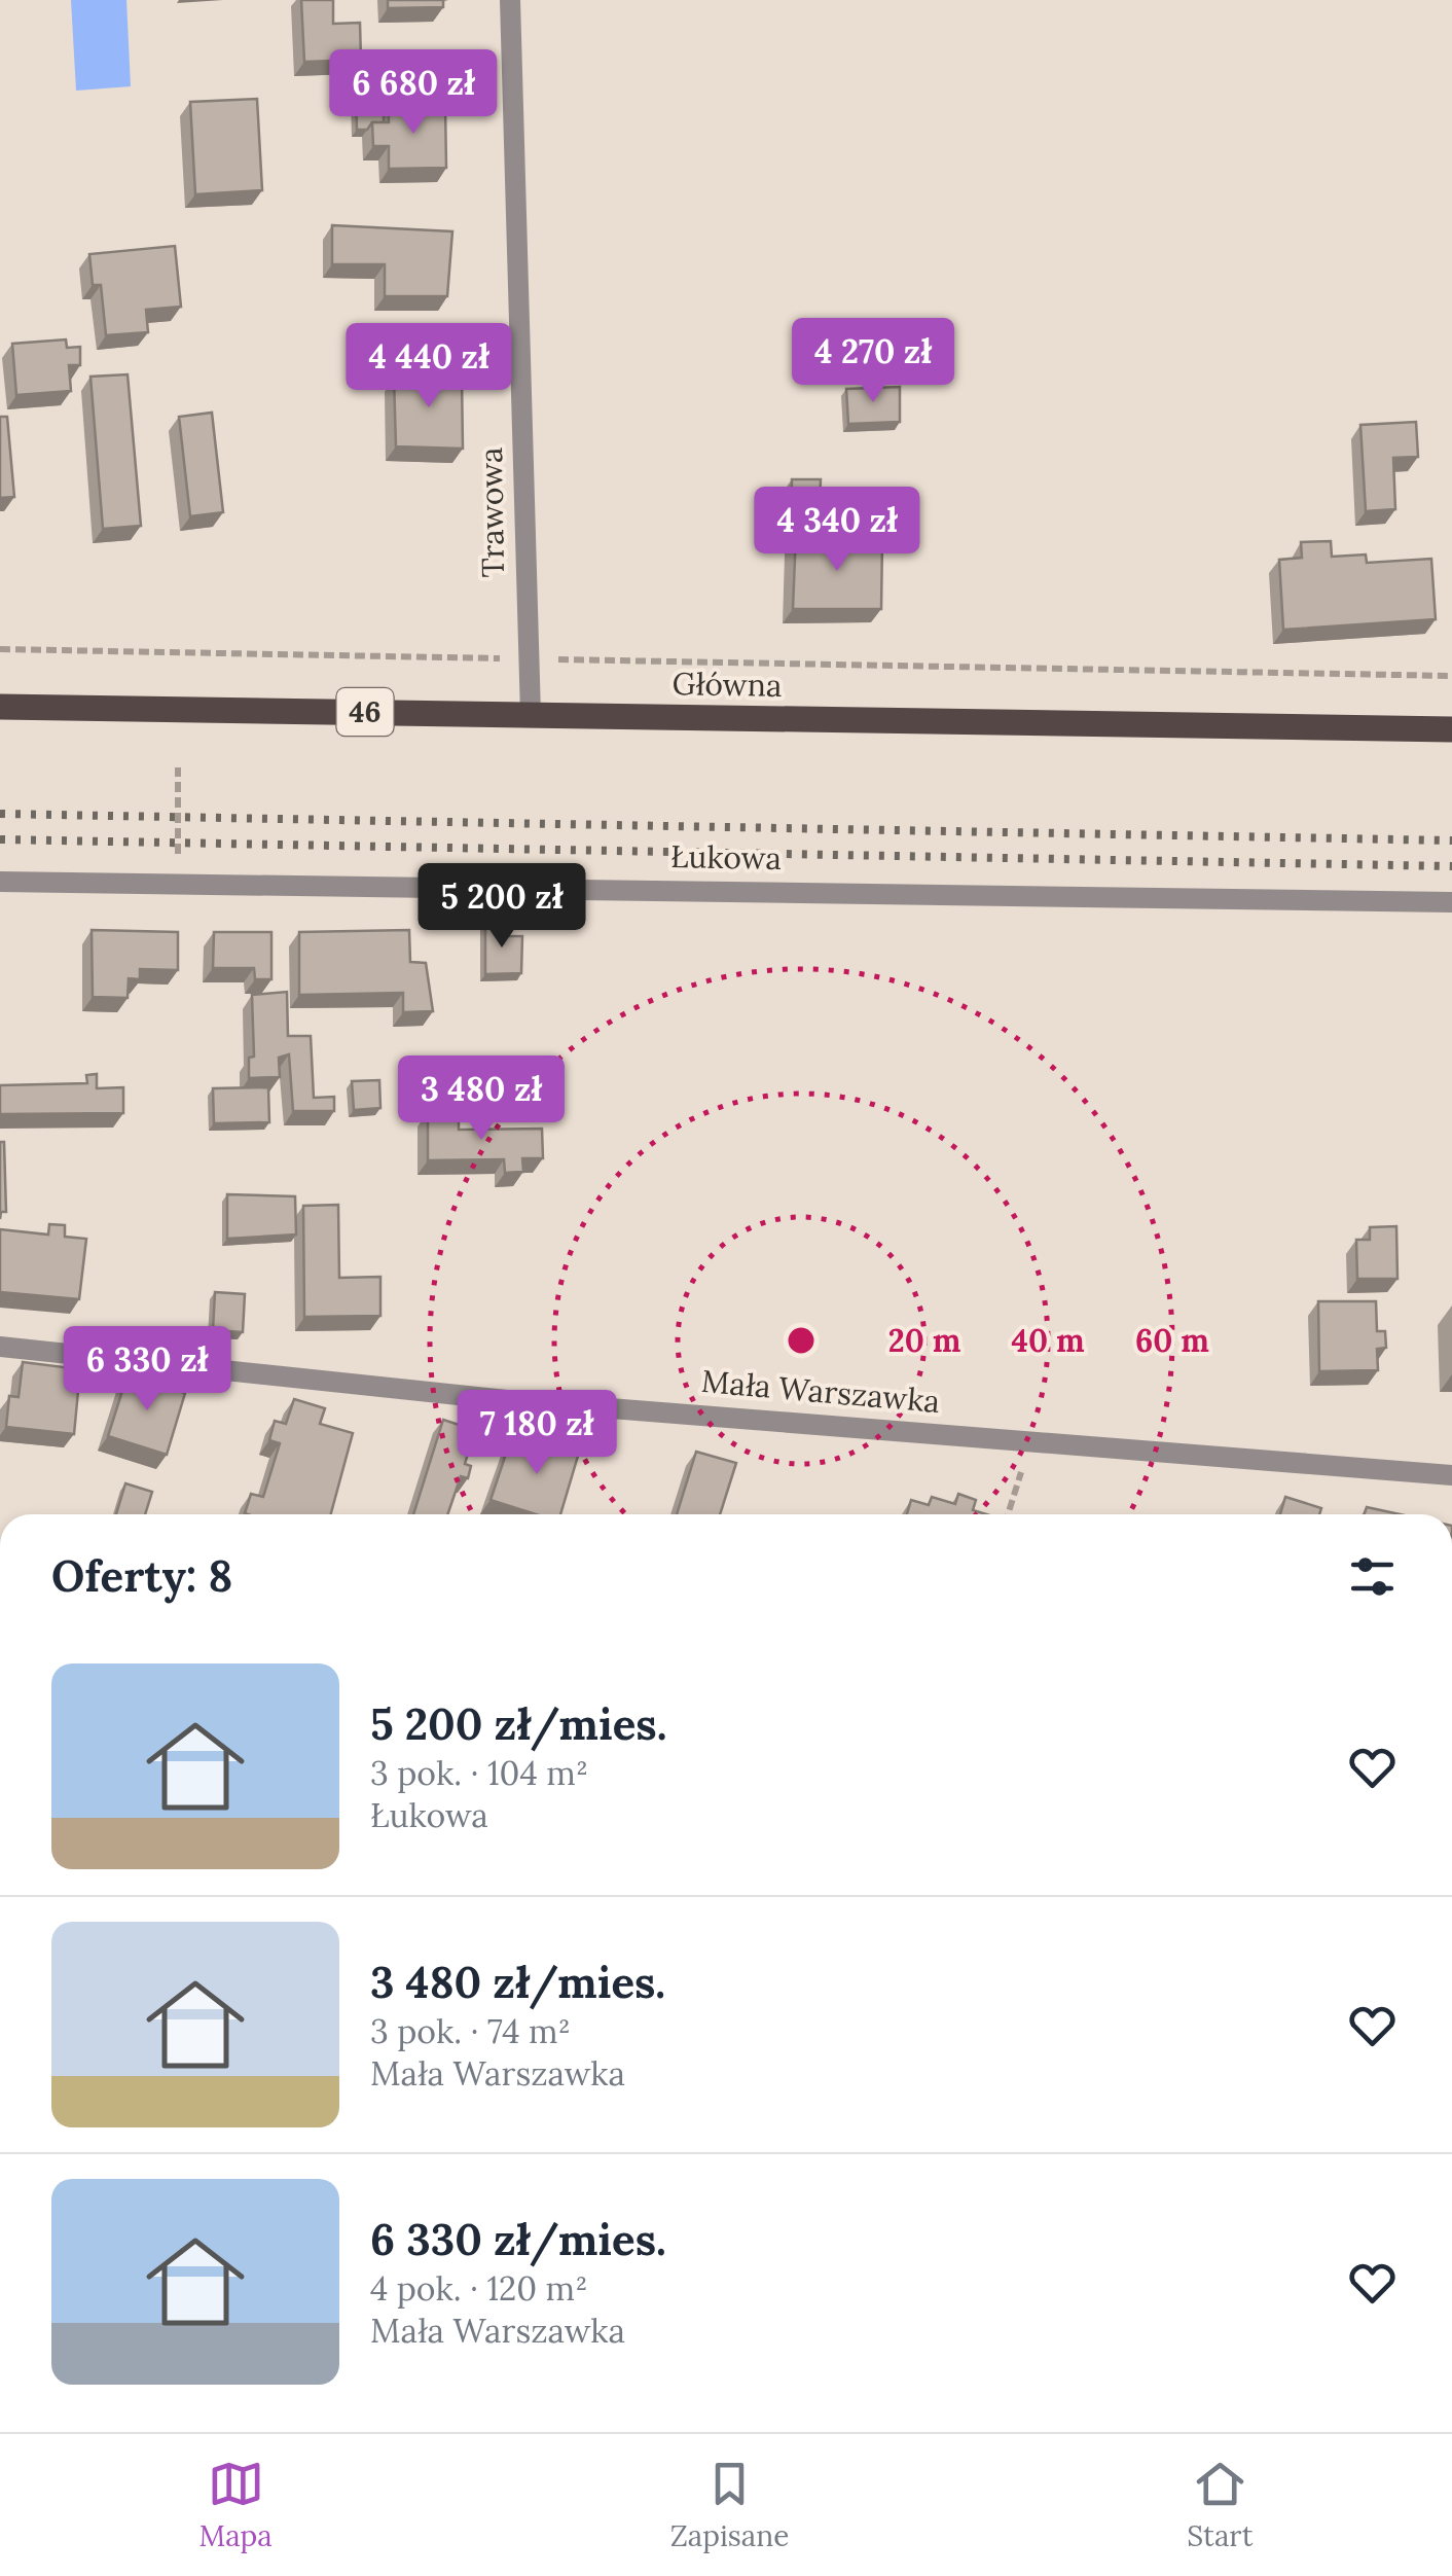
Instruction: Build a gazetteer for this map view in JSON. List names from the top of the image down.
{
  "streets": {
    "main road": ["Główna", "46"],
    "street": ["Trawowa", "Łukowa", "Mała Warszawka"]
  },
  "crossings": [
    ["Trawowa", "Główna"]
  ],
  "page": {
    "price": [
      "6 680 zł",
      "4 270 zł",
      "4 440 zł",
      "4 340 zł",
      "5 200 zł",
      "3 480 zł",
      "6 330 zł",
      "7 180 zł"
    ],
    "heading": "Oferty: 8",
    "list": [
      {
        "name": "5 200 zł/mies.",
        "note": "3 pok. · 104 m² · Łukowa"
      },
      {
        "name": "3 480 zł/mies.",
        "note": "3 pok. · 74 m² · Mała Warszawka"
      },
      {
        "name": "6 330 zł/mies.",
        "note": "4 pok. · 120 m² · Mała Warszawka"
      }
    ],
    "tabs": ["Mapa", "Zapisane", "Start"]
  },
  "rings": ["20 m", "40 m", "60 m"]
}
